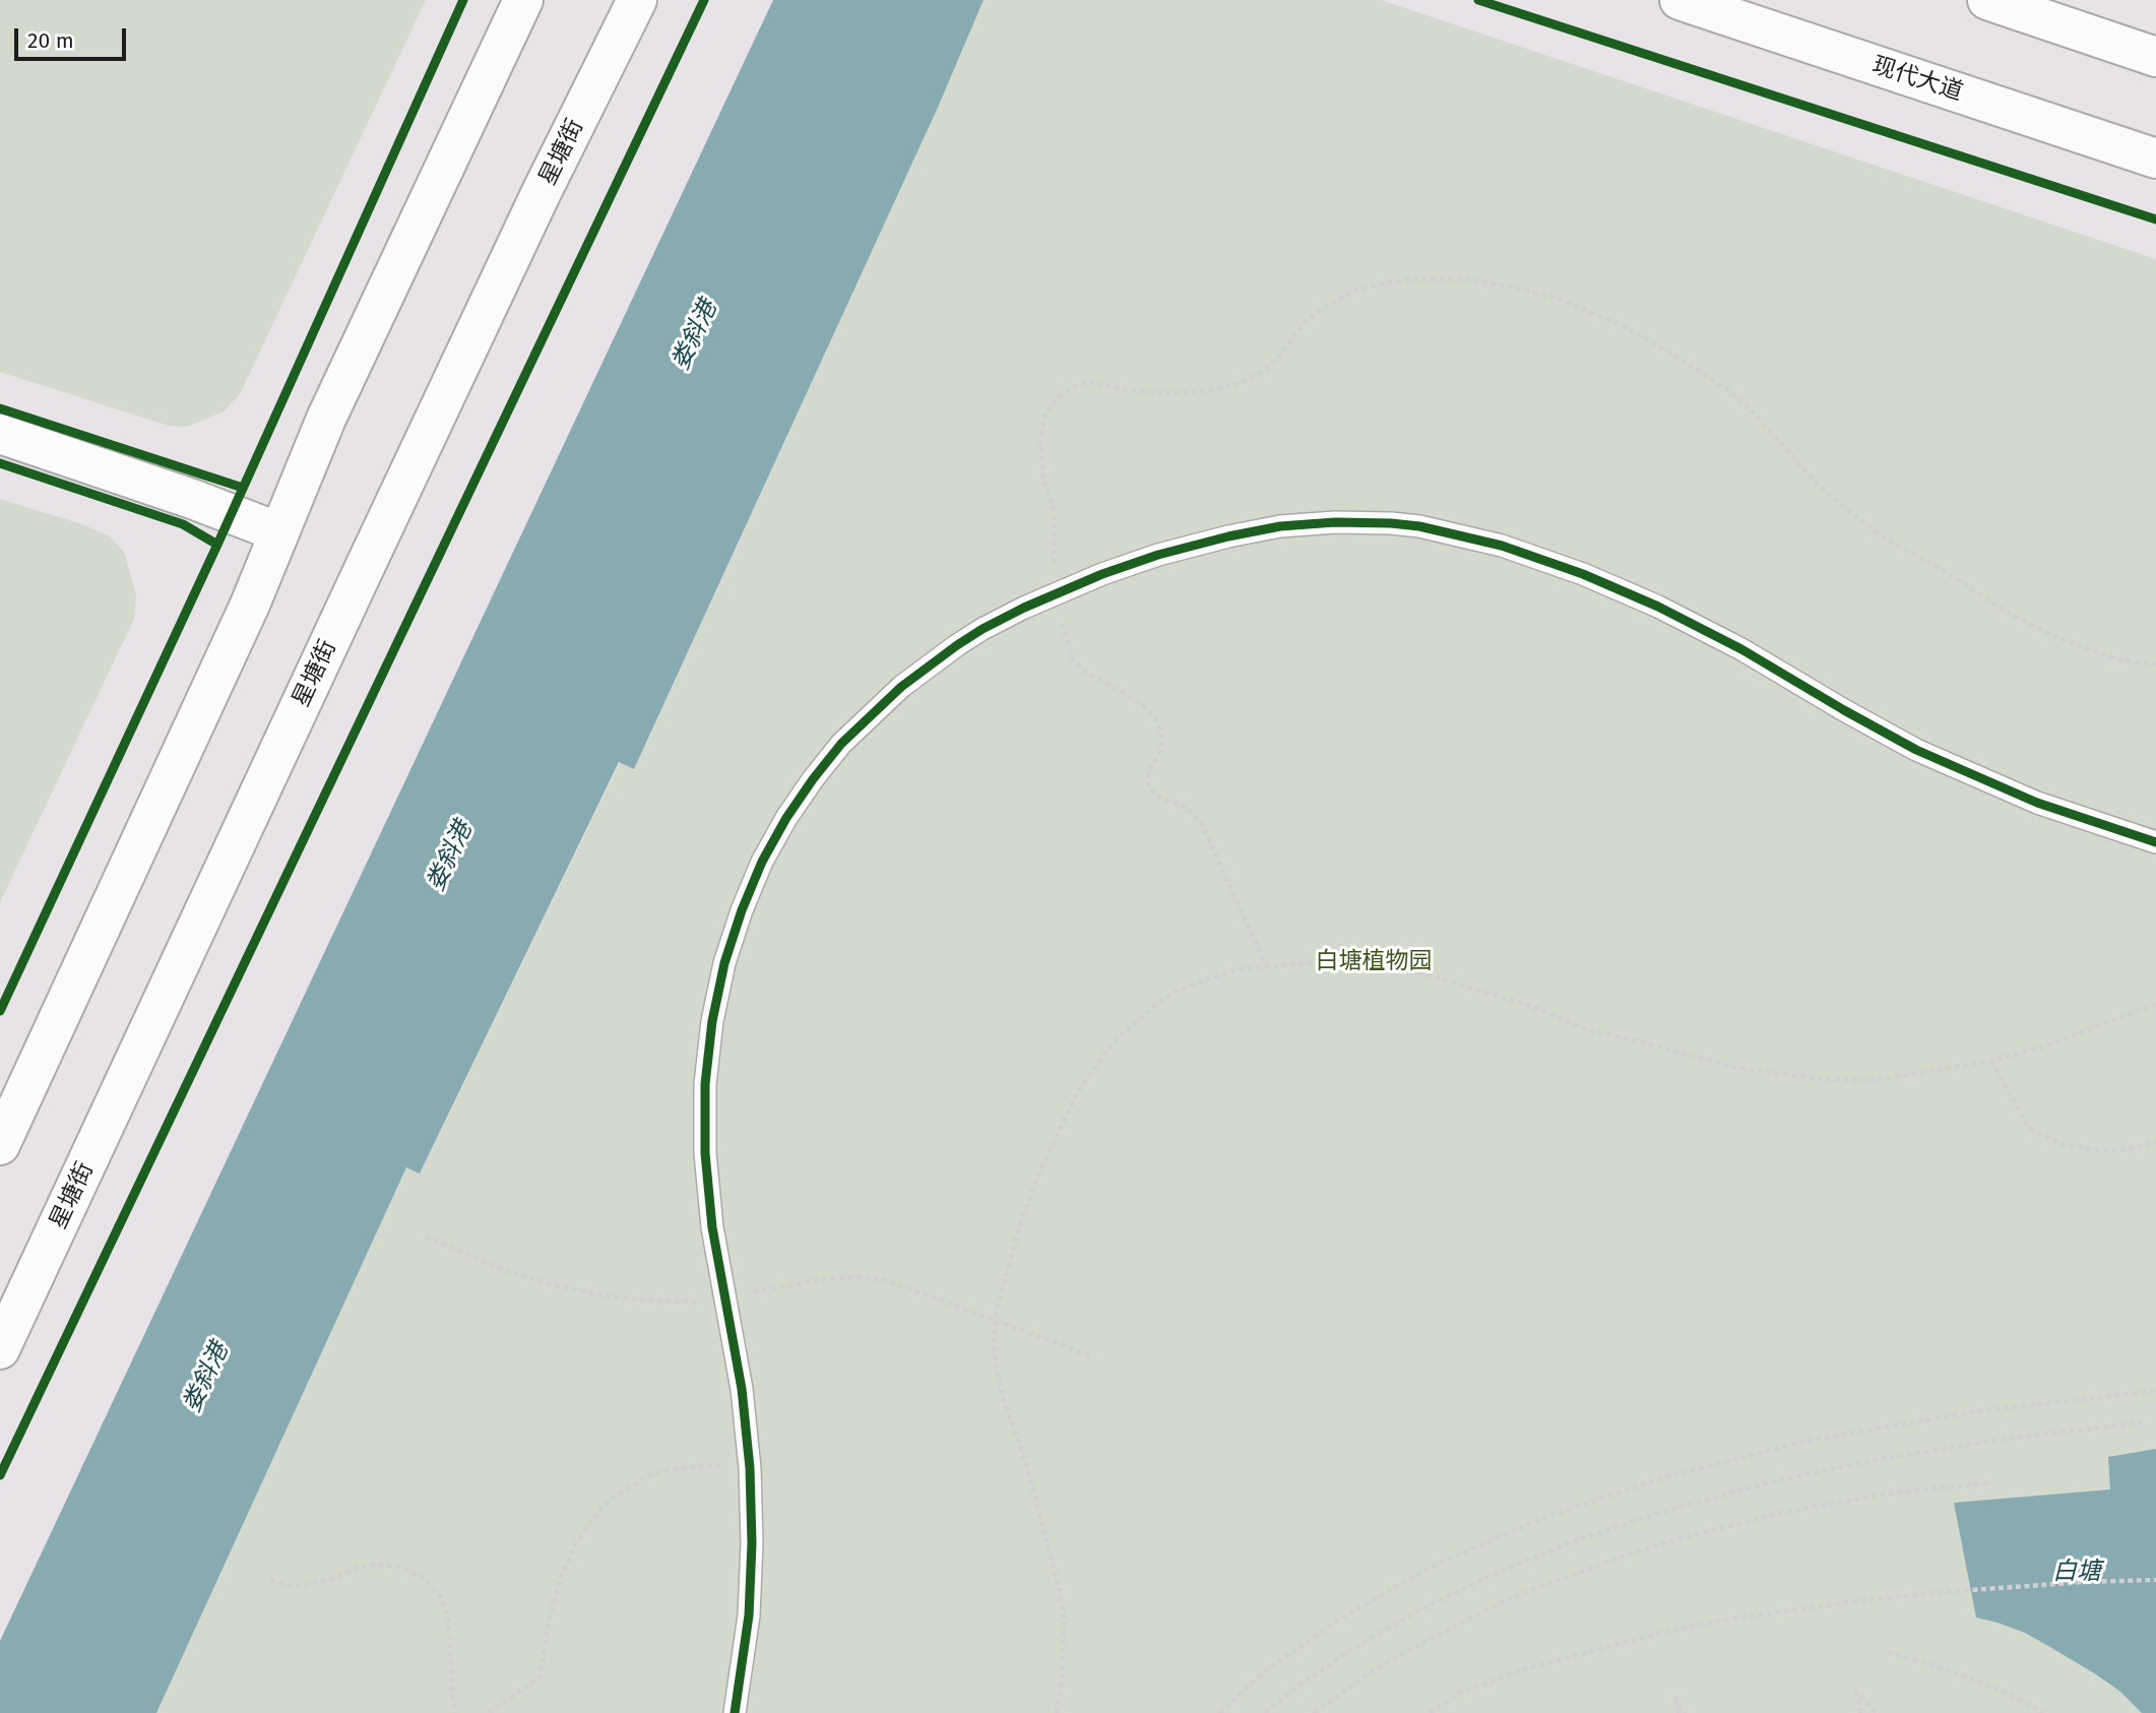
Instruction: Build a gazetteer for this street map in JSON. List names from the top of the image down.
{
  "streets": {
    "main road": ["现代大道", "星塘街"]
  },
  "water": ["娄斜港", "白塘"],
  "parks": ["白塘植物园"],
  "scale_bar": "20 m"
}
